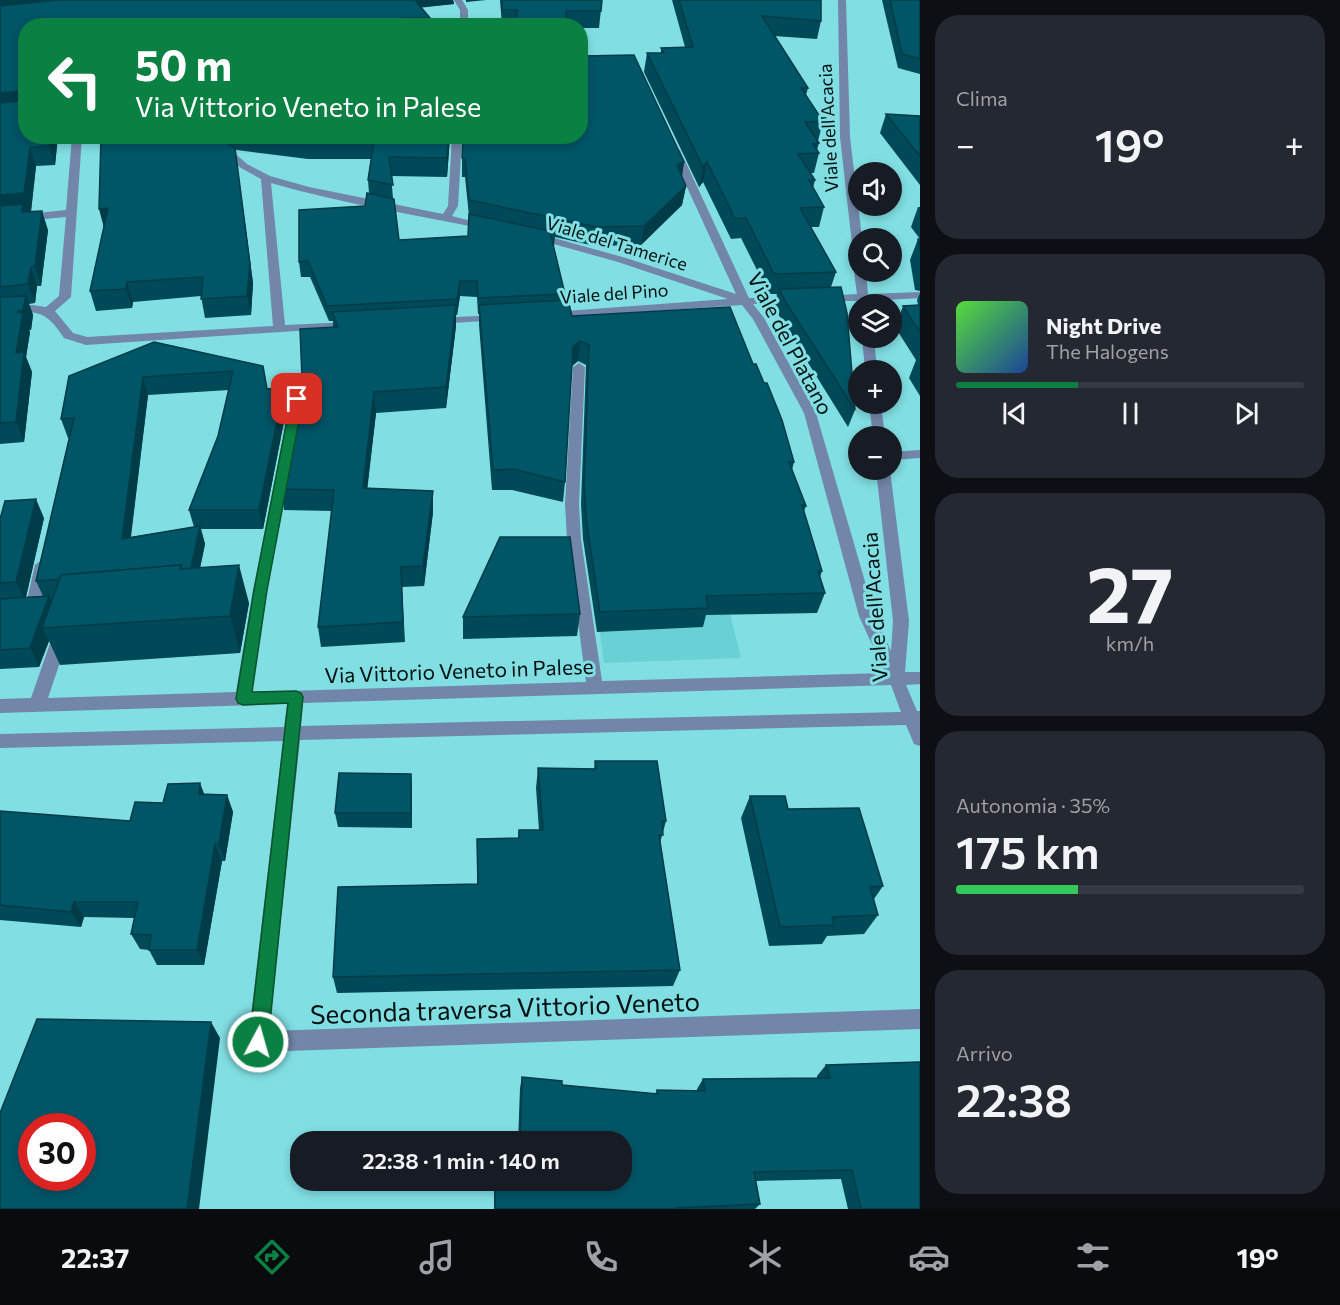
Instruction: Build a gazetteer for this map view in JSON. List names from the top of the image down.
{
  "streets": {
    "street": [
      "Viale dell'Acacia",
      "Viale del Tamerice",
      "Viale del Pino",
      "Viale del Platano",
      "Via Vittorio Veneto in Palese",
      "Seconda traversa Vittorio Veneto"
    ]
  },
  "crossings": [
    ["Viale dell'Acacia", "Viale del Platano"],
    ["Viale dell'Acacia", "Via Vittorio Veneto in Palese"],
    ["Viale del Tamerice", "Viale del Pino"],
    ["Viale del Tamerice", "Viale del Platano"],
    ["Viale del Pino", "Viale del Platano"],
    ["Viale del Platano", "Via Vittorio Veneto in Palese"],
    ["Via Vittorio Veneto in Palese", "Seconda traversa Vittorio Veneto"]
  ],
  "page": {
    "tile": [
      "Clima",
      ["27", "km/h"],
      ["Autonomia · 35%", "175 km"],
      ["Arrivo", "22:38"]
    ],
    "turn": ["50 m", "Via Vittorio Veneto in Palese"],
    "heat": ["−", "19°", "+"],
    "map_buttons": ["+", "−"],
    "song": ["Night Drive", "The Halogens"],
    "limit": "30",
    "trip": "22:38 · 1 min · 140 m",
    "tabs": ["22:37", "19°"]
  }
}
